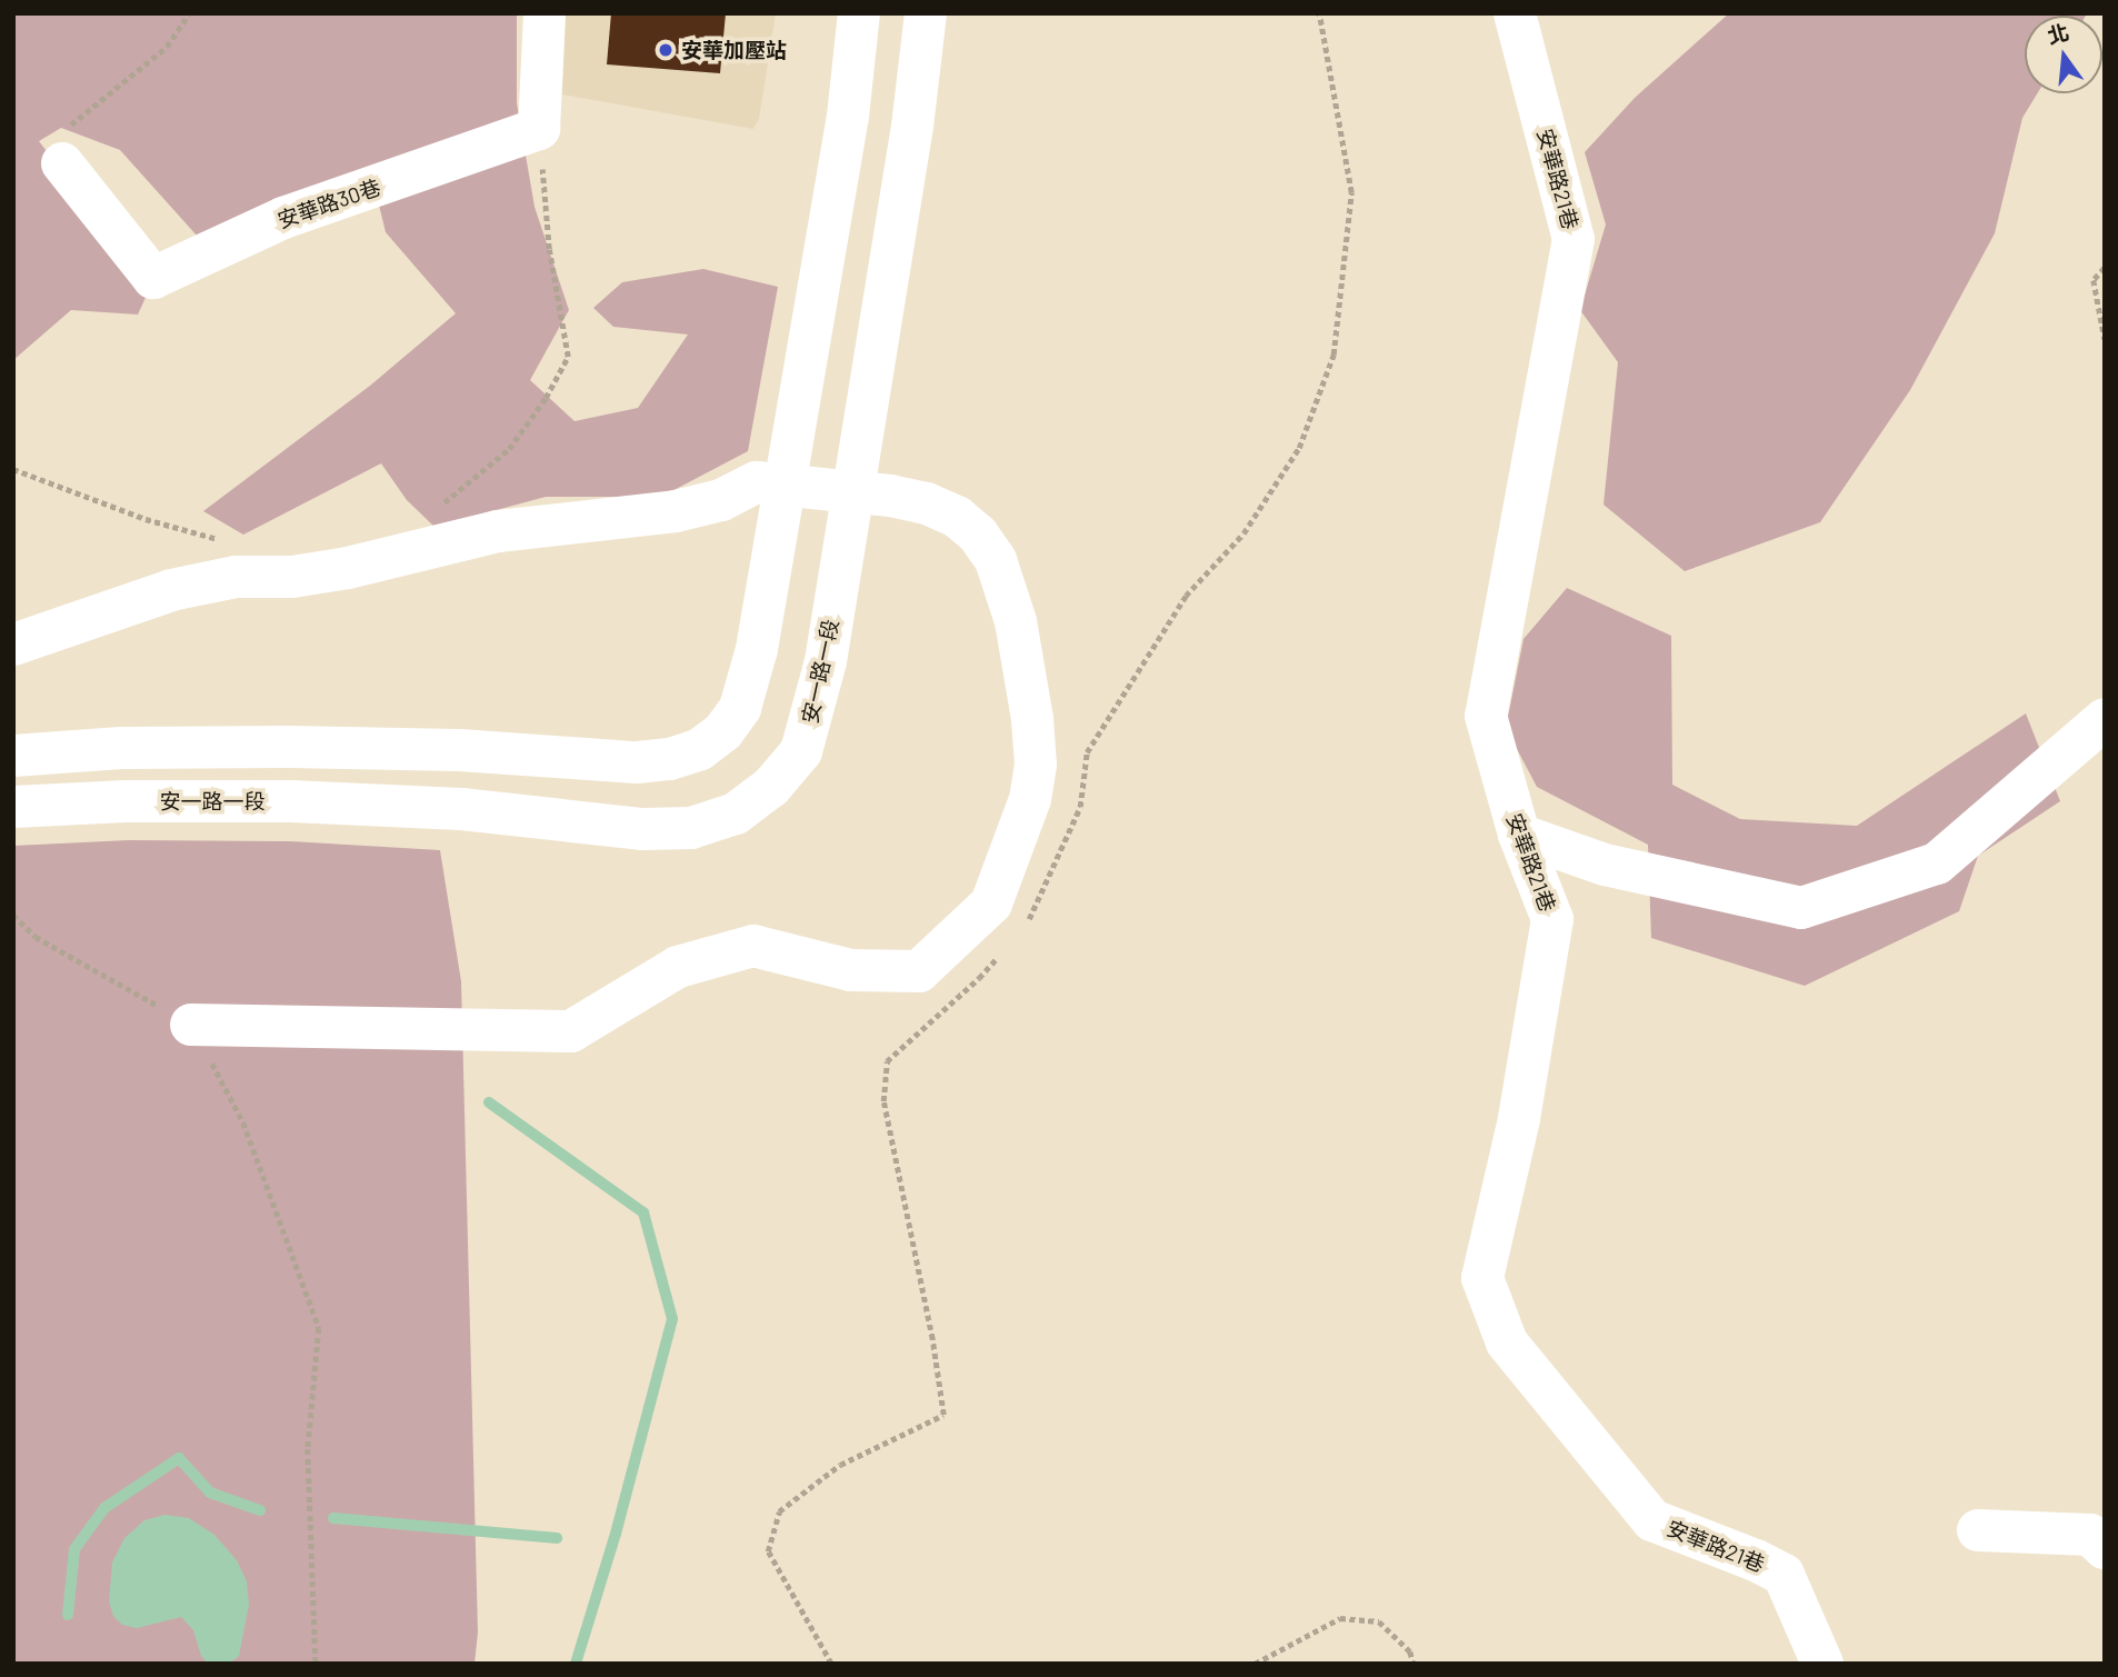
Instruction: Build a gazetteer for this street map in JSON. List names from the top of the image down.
{
  "streets": {
    "street": ["安華路21巷", "安華路30巷", "安一路一段"]
  },
  "places": ["安華加壓站"],
  "north": "top"
}
